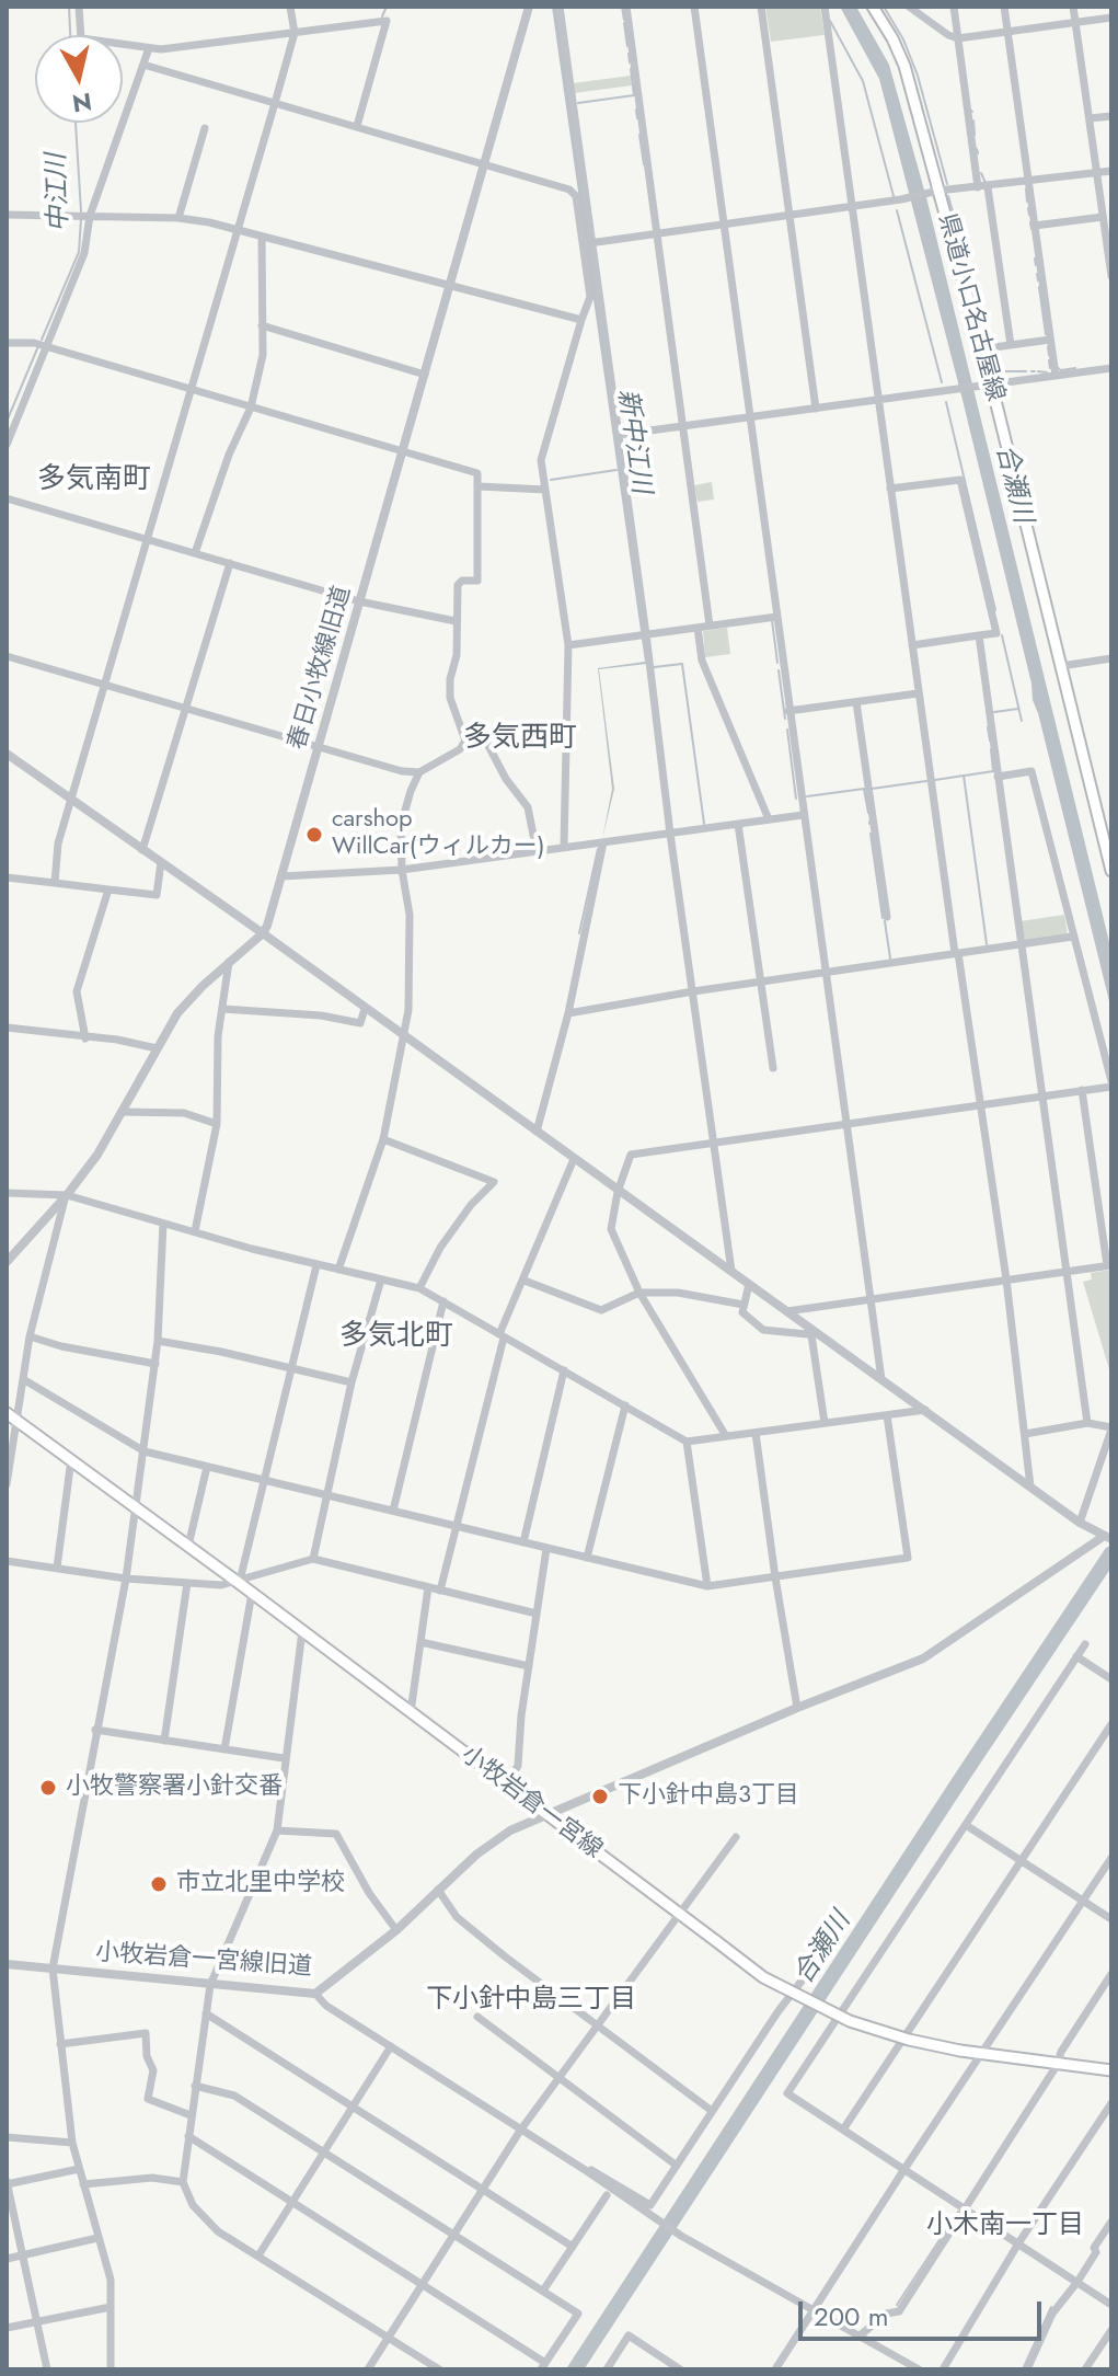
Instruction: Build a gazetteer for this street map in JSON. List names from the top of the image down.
{
  "streets": {
    "main road": ["県道小口名古屋線", "小牧岩倉一宮線"],
    "street": ["春日小牧線旧道", "小牧岩倉一宮線旧道"]
  },
  "crossings": [
    ["小牧岩倉一宮線", "小牧岩倉一宮線旧道"]
  ],
  "districts": [
    "多気南町",
    "多気西町",
    "多気北町",
    "下小針中島三丁目",
    "小木南一丁目"
  ],
  "water": ["中江川", "新中江川", "合瀬川"],
  "places": [
    "carshop WillCar(ウィルカー)",
    "小牧警察署小針交番",
    "下小針中島3丁目",
    "市立北里中学校"
  ],
  "scale_bar": "200 m",
  "north": "bottom"
}
